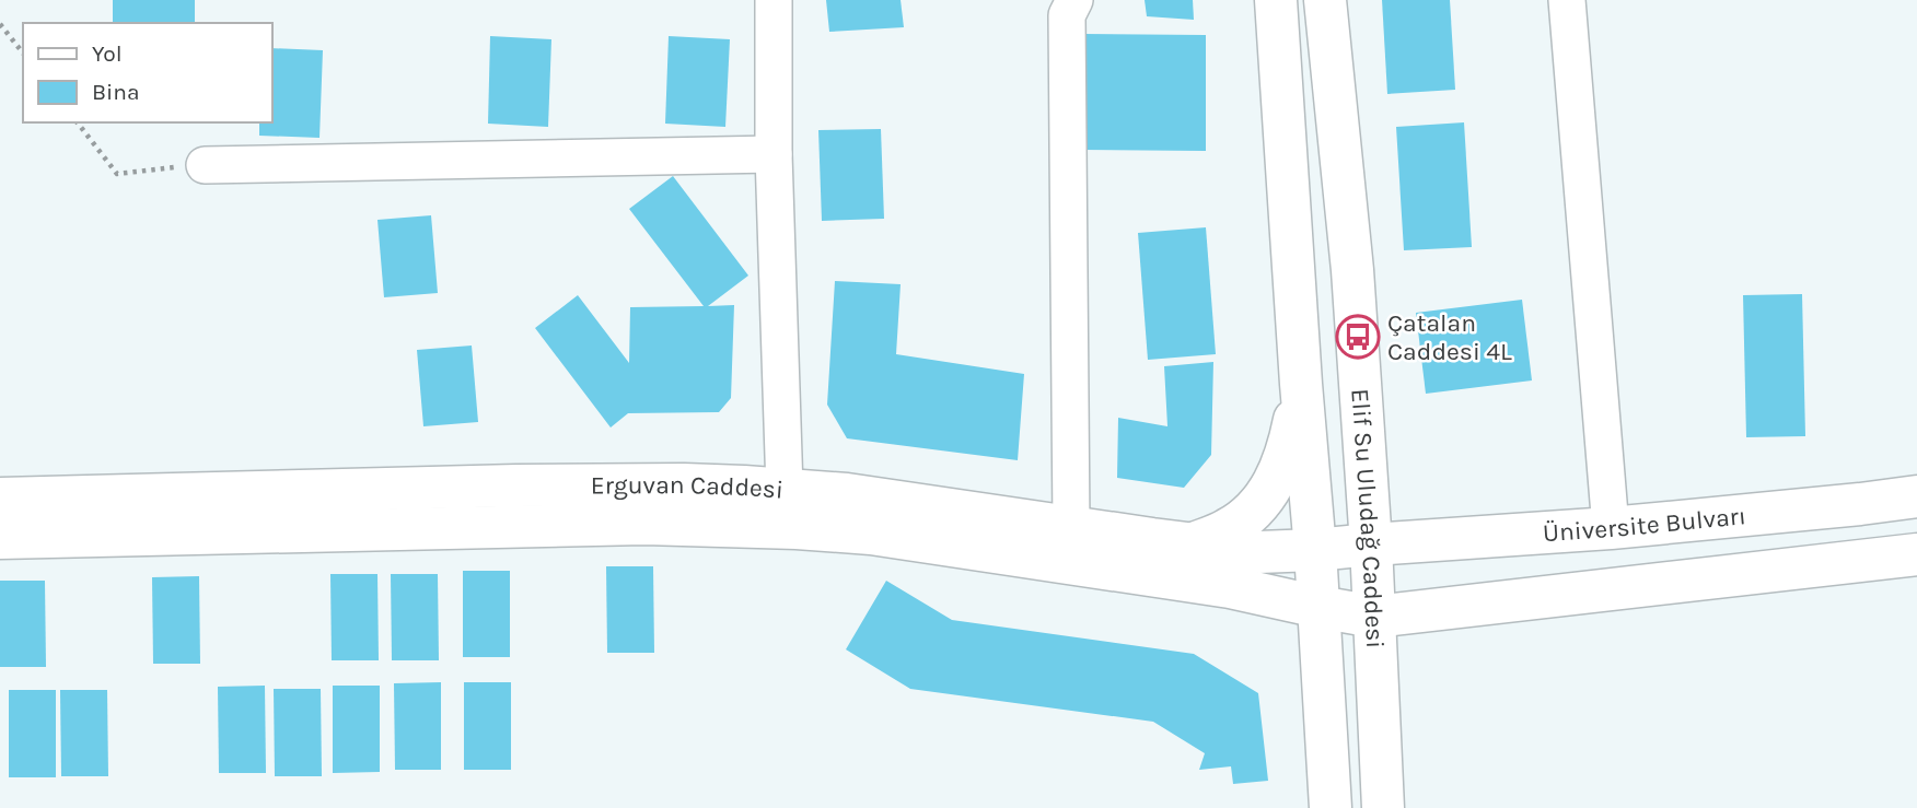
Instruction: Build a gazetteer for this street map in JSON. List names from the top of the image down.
{
  "streets": {
    "street": ["Erguvan Caddesi", "Elif Su Uludağ Caddesi", "Üniversite Bulvarı"]
  },
  "crossings": [
    ["Erguvan Caddesi", "Elif Su Uludağ Caddesi"],
    ["Erguvan Caddesi", "Üniversite Bulvarı"],
    ["Elif Su Uludağ Caddesi", "Üniversite Bulvarı"]
  ],
  "places": {
    "bus stop": ["Çatalan Caddesi 4L"]
  },
  "legend": ["Yol", "Bina"]
}
